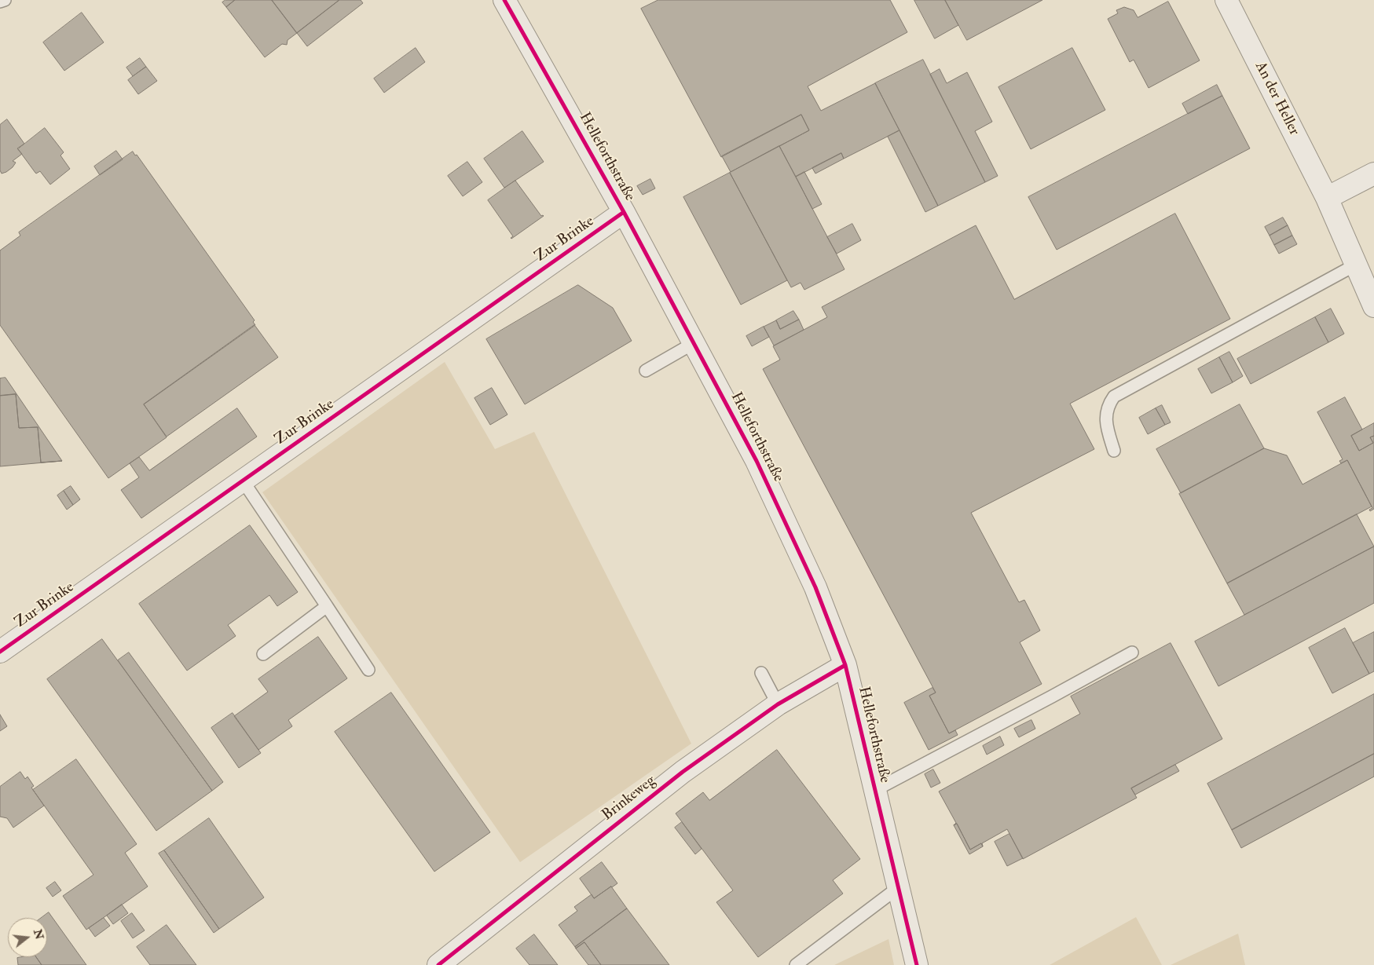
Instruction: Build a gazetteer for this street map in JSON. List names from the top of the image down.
{
  "streets": {
    "street": [
      "An der Heller",
      "Helleforthstraße",
      "Zur Brinke",
      "Brinkeweg"
    ]
  },
  "crossings": [
    ["Helleforthstraße", "Zur Brinke"],
    ["Helleforthstraße", "Brinkeweg"]
  ],
  "north": "right"
}
